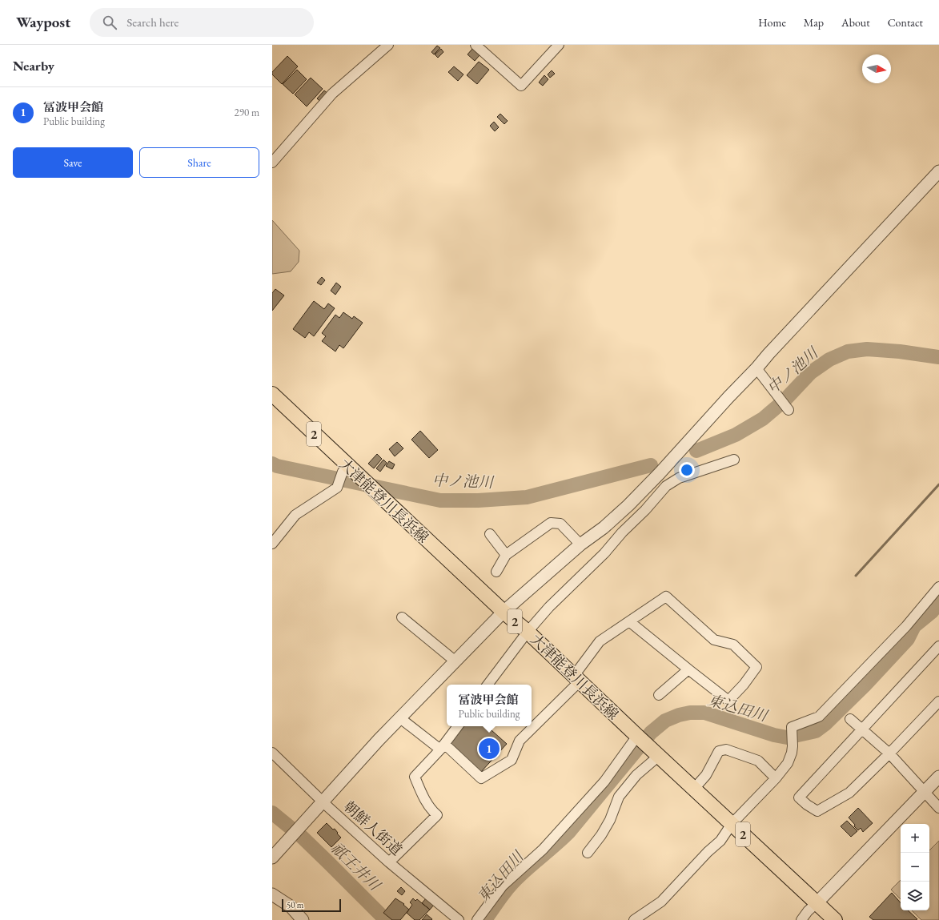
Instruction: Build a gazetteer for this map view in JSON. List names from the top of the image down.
{
  "streets": {
    "main road": ["2", "大津能登川長浜線"],
    "street": ["朝鮮人街道"]
  },
  "water": ["中ノ池川", "東込田川", "祇王井川"],
  "scale_bar": "50 m",
  "north": "right",
  "page": {
    "header": "Waypost",
    "search": "Search here",
    "nav": [
      "Home",
      "Map",
      "About",
      "Contact"
    ],
    "heading": "Nearby",
    "list": [
      {
        "mark": "1",
        "name": "冨波甲会館",
        "note": "Public building",
        "value": "290 m"
      }
    ],
    "buttons": ["Save", "Share"],
    "popup": ["冨波甲会館", "Public building"],
    "pins": "1",
    "map_buttons": ["+", "−"],
    "scale": "50 m"
  }
}
